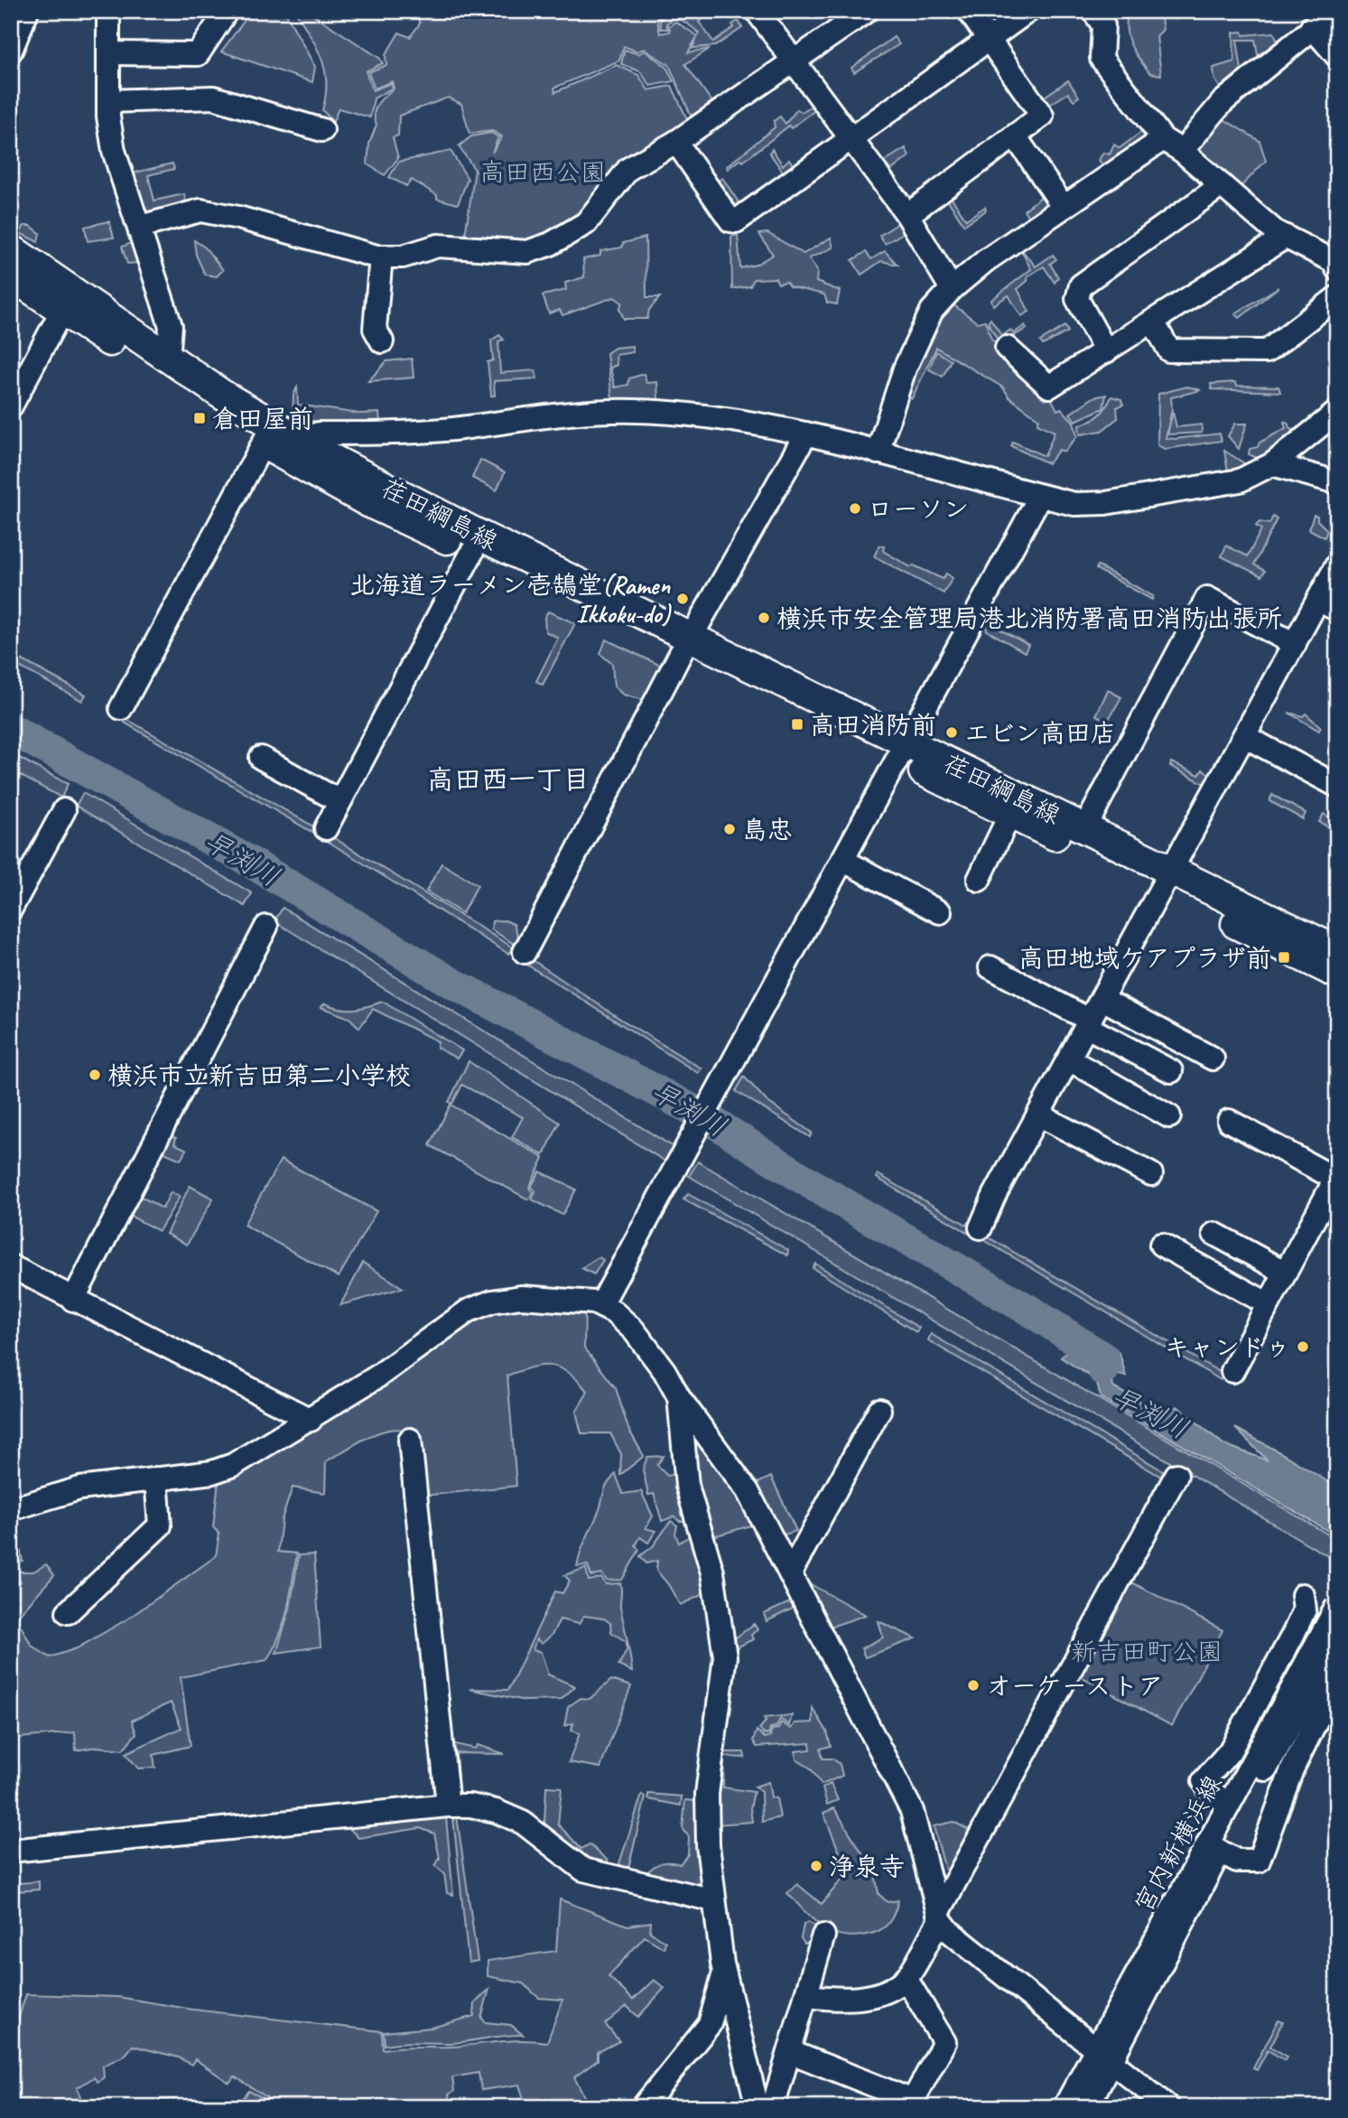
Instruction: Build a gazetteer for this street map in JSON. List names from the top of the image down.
{
  "streets": {
    "main road": ["荏田綱島線"],
    "street": ["宮内新横浜線"]
  },
  "districts": ["高田西一丁目"],
  "water": ["早渕川"],
  "parks": ["高田西公園", "新吉田町公園"],
  "places": {
    "transit": ["倉田屋前", "高田消防前", "高田地域ケアプラザ前"],
    "other": [
      "ローソン",
      "北海道ラーメン壱鵠堂(Ramen Ikkoku-do)",
      "横浜市安全管理局港北消防署高田消防出張所",
      "エビン高田店",
      "島忠",
      "横浜市立新吉田第二小学校",
      "キャンドゥ",
      "オーケーストア",
      "浄泉寺"
    ]
  }
}
